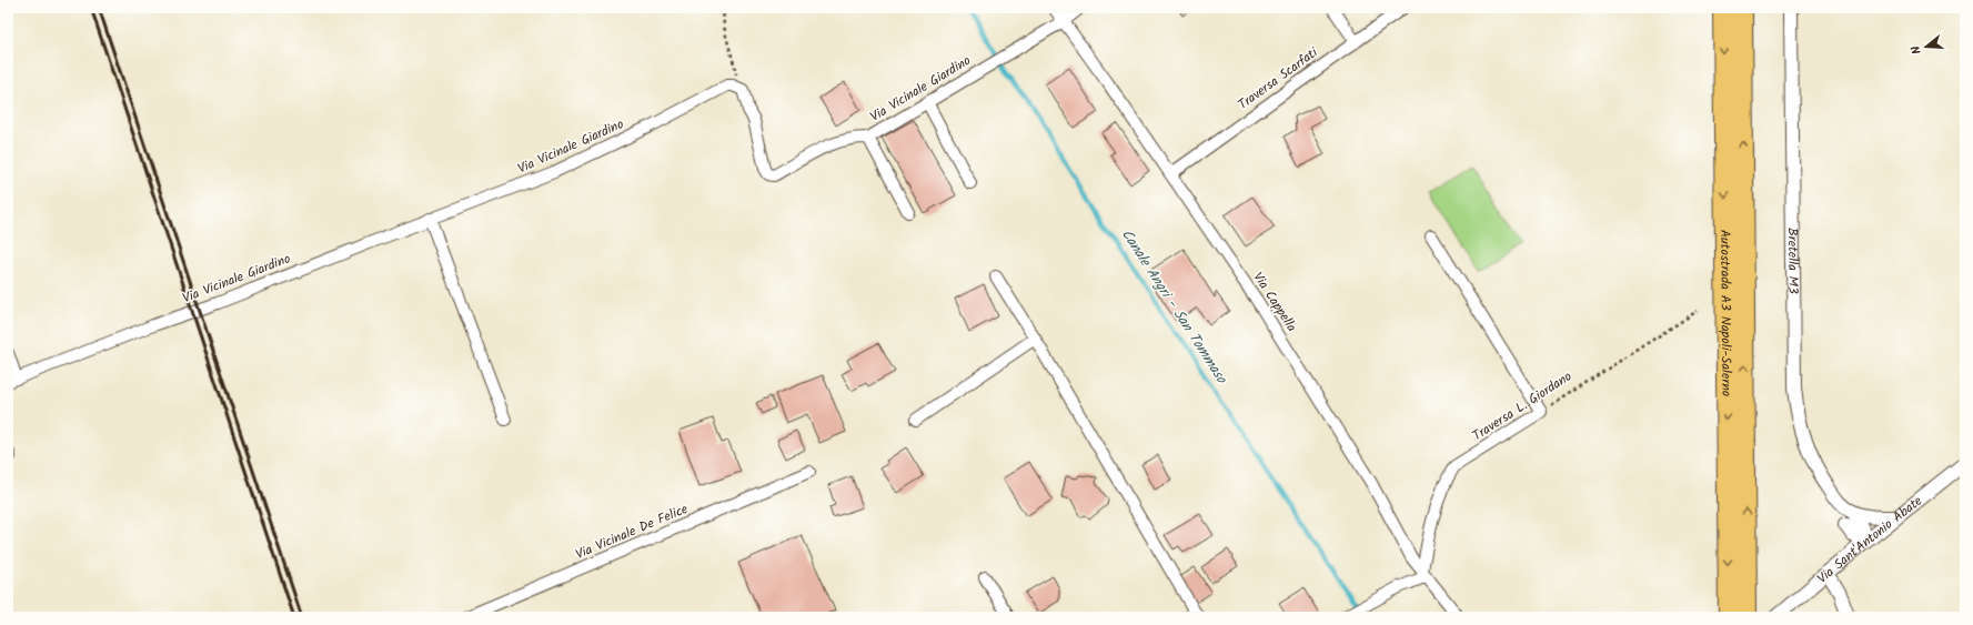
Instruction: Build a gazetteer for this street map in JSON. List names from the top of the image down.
{
  "streets": {
    "highway": ["Autostrada A3 Napoli-Salerno"],
    "street": [
      "Traversa Scarfati",
      "Via Vicinale Giardino",
      "Bretella M3",
      "Via Cappella",
      "Traversa L. Giordano",
      "Via Vicinale De Felice",
      "Via Sant'Antonio Abate"
    ]
  },
  "crossings": [
    ["Traversa Scarfati", "Via Cappella"],
    ["Via Vicinale Giardino", "Via Cappella"],
    ["Bretella M3", "Via Sant'Antonio Abate"],
    ["Via Cappella", "Traversa L. Giordano"]
  ],
  "water": ["Canale Angri - San Tommaso"],
  "north": "left"
}
